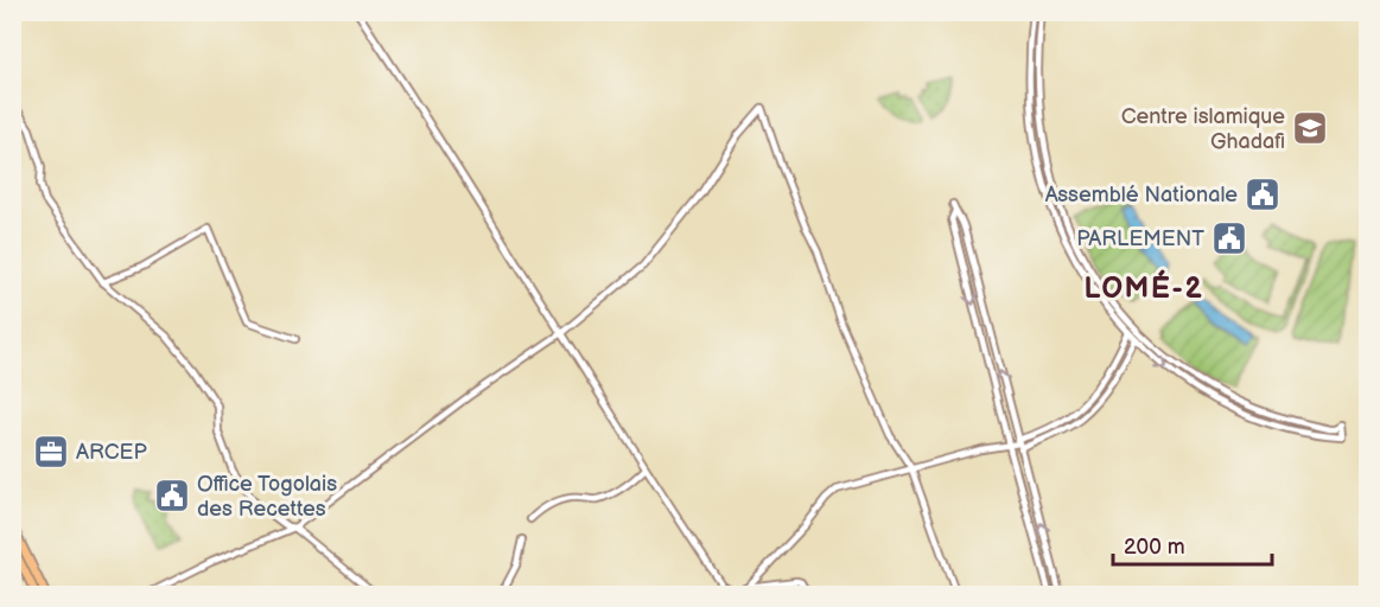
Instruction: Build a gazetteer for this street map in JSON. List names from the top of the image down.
{
  "districts": ["LOMÉ-2"],
  "places": {
    "school or university": ["Centre islamique Ghadafi"],
    "public building": ["Assemblé Nationale", "PARLEMENT", "Office Togolais des Recettes"],
    "office": ["ARCEP"]
  },
  "scale_bar": "200 m"
}
